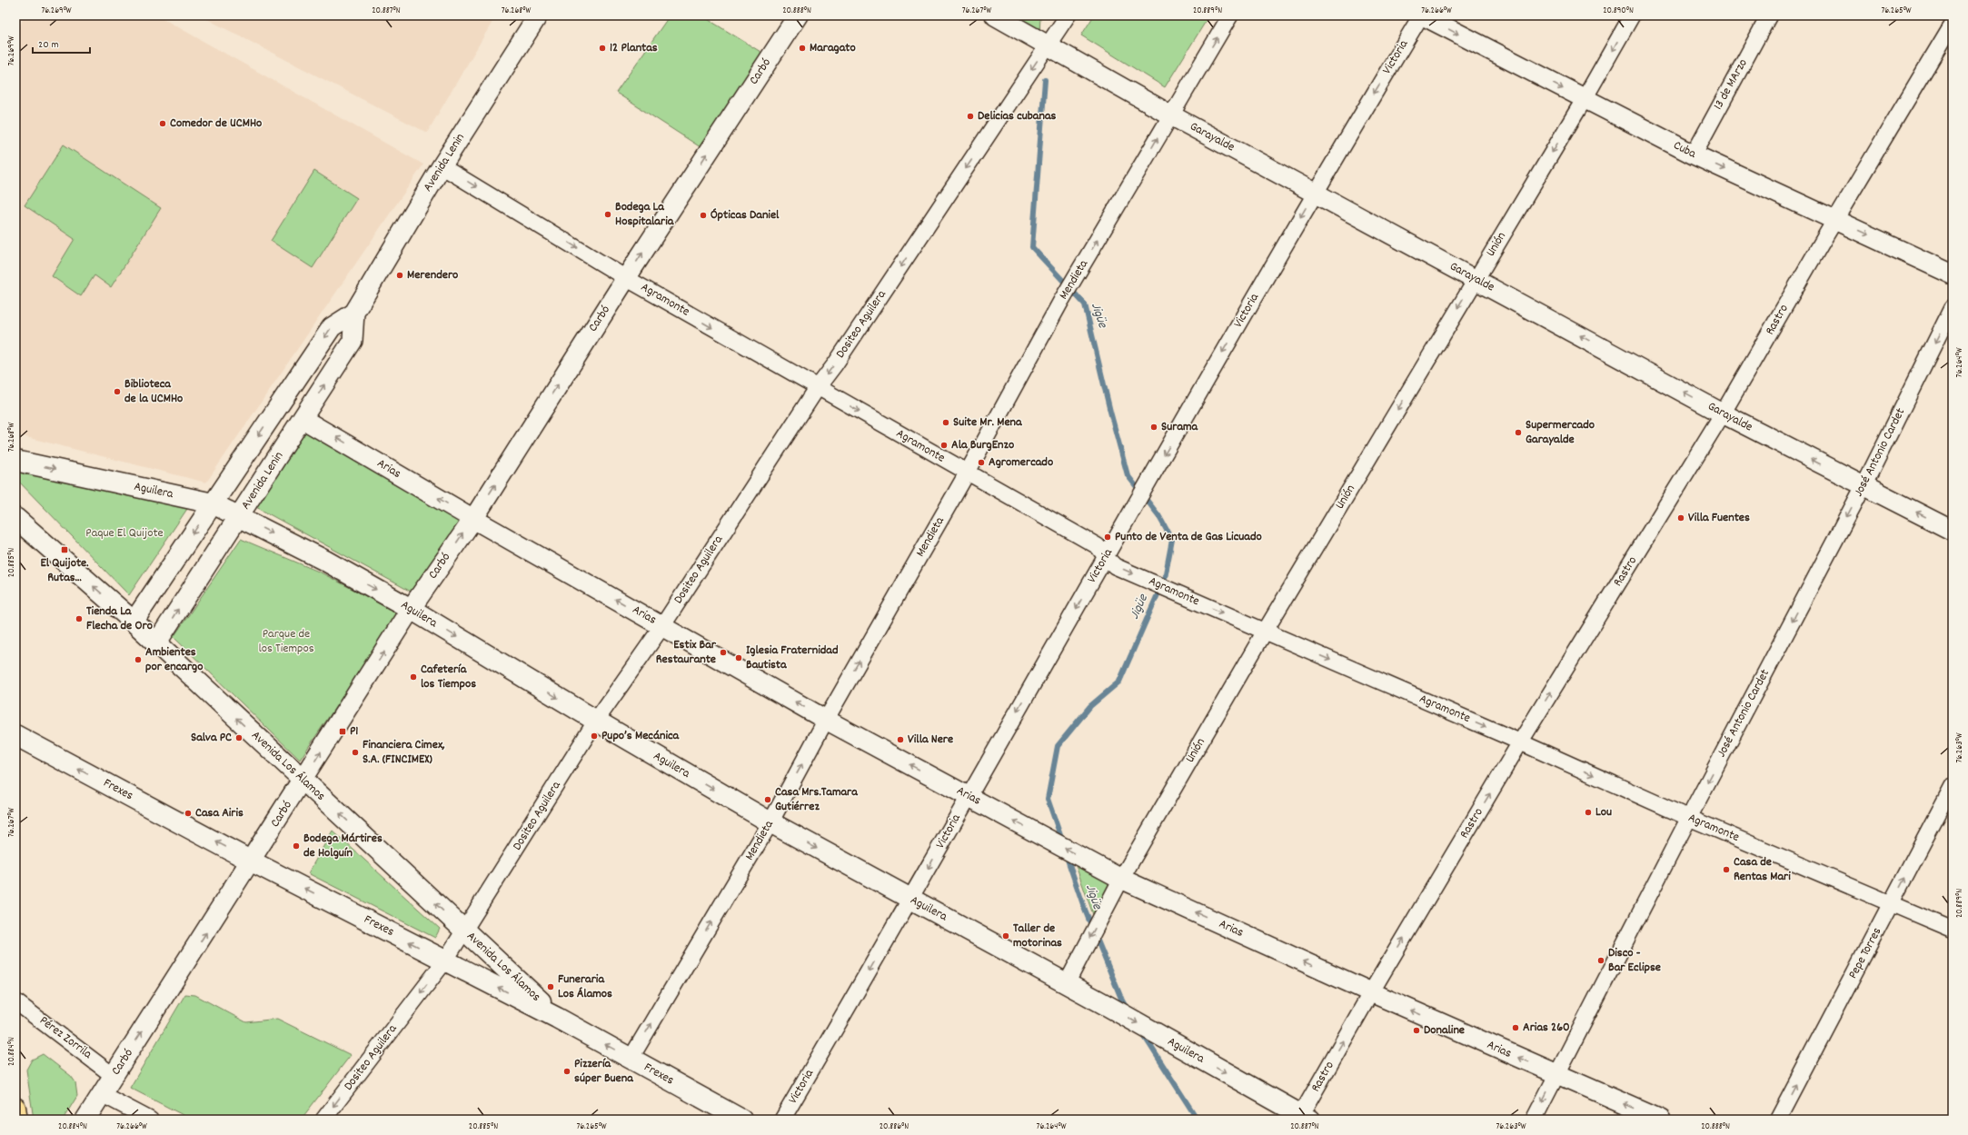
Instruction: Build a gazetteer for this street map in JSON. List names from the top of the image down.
{
  "streets": {
    "main road": ["Aguilera", "Avenida Los Álamos", "Frexes"],
    "street": [
      "Victoria",
      "Carbó",
      "13 de MArzo",
      "Garayalde",
      "Cuba",
      "Avenida Lenin",
      "Unión",
      "Mendieta",
      "Agramonte",
      "Rastro",
      "Dositeo Aguilera",
      "José Antonio Cardet",
      "Arias",
      "Pepe Torres",
      "Pérez Zorrila"
    ]
  },
  "crossings": [
    ["Victoria", "Garayalde"],
    ["Victoria", "Cuba"],
    ["Victoria", "Agramonte"],
    ["Victoria", "Arias"],
    ["Victoria", "Aguilera"],
    ["Carbó", "Agramonte"],
    ["Carbó", "Arias"],
    ["Carbó", "Aguilera"],
    ["Carbó", "Avenida Los Álamos"],
    ["Carbó", "Frexes"],
    ["Carbó", "Pérez Zorrila"],
    ["13 de MArzo", "Cuba"],
    ["Garayalde", "Unión"],
    ["Garayalde", "Mendieta"],
    ["Garayalde", "Rastro"],
    ["Garayalde", "Dositeo Aguilera"],
    ["Garayalde", "José Antonio Cardet"],
    ["Cuba", "Unión"],
    ["Cuba", "Rastro"],
    ["Avenida Lenin", "Agramonte"],
    ["Avenida Lenin", "Arias"],
    ["Avenida Lenin", "Aguilera"],
    ["Avenida Lenin", "Avenida Los Álamos"],
    ["Unión", "Agramonte"],
    ["Unión", "Arias"],
    ["Unión", "Aguilera"],
    ["Mendieta", "Agramonte"],
    ["Mendieta", "Arias"],
    ["Mendieta", "Aguilera"],
    ["Mendieta", "Frexes"],
    ["Agramonte", "Rastro"],
    ["Agramonte", "Dositeo Aguilera"],
    ["Agramonte", "José Antonio Cardet"],
    ["Agramonte", "Pepe Torres"],
    ["Rastro", "Arias"],
    ["Rastro", "Aguilera"],
    ["Dositeo Aguilera", "Arias"],
    ["Dositeo Aguilera", "Aguilera"],
    ["Dositeo Aguilera", "Avenida Los Álamos"],
    ["Dositeo Aguilera", "Frexes"],
    ["José Antonio Cardet", "Arias"],
    ["Avenida Los Álamos", "Frexes"]
  ],
  "one_way": [
    "Victoria",
    "Carbó",
    "Garayalde",
    "Cuba",
    "Unión",
    "Mendieta",
    "Agramonte",
    "Rastro",
    "Dositeo Aguilera",
    "José Antonio Cardet",
    "Arias",
    "Aguilera",
    "Avenida Los Álamos",
    "Frexes",
    "Pepe Torres"
  ],
  "water": ["Jigüe"],
  "parks": ["Paque El Quijote", "Parque de los Tiempos"],
  "places": {
    "other": [
      "12 Plantas",
      "Maragato",
      "Delicias cubanas",
      "Comedor de UCMHo",
      "Bodega La Hospitalaria",
      "Ópticas Daniel",
      "Merendero",
      "Biblioteca de la UCMHo",
      "Suite Mr. Mena",
      "Surama",
      "Supermercado Garayalde",
      "Ala BurgEnzo",
      "Agromercado",
      "Villa Fuentes",
      "Punto de Venta de Gas Licuado",
      "Tienda La Flecha de Oro",
      "Estix Bar Restaurante",
      "Iglesia Fraternidad Bautista",
      "Ambientes por encargo",
      "Cafetería los Tiempos",
      "Pupo’s Mecánica",
      "Salva PC",
      "Villa Nere",
      "Financiera Cimex, S.A. (FINCIMEX)",
      "Casa Mrs.Tamara Gutiérrez",
      "Lou",
      "Casa Airis",
      "Bodega Mártires de Holguín",
      "Casa de Rentas Mari",
      "Taller de motorinas",
      "Disco - Bar Eclipse",
      "Funeraria Los Álamos",
      "Arias 260",
      "Donaline",
      "Pizzería súper Buena"
    ],
    "transit": ["El Quijote. Rutas...", "P1"]
  },
  "scale_bar": "20 m",
  "coordinates": [
    "76.269°W",
    "20.887°N",
    "76.268°W",
    "20.888°N",
    "76.267°W",
    "20.889°N",
    "76.266°W",
    "20.890°N",
    "76.265°W",
    "76.264°W",
    "20.885°N",
    "76.263°W",
    "20.884°N",
    "20.886°N"
  ]
}
